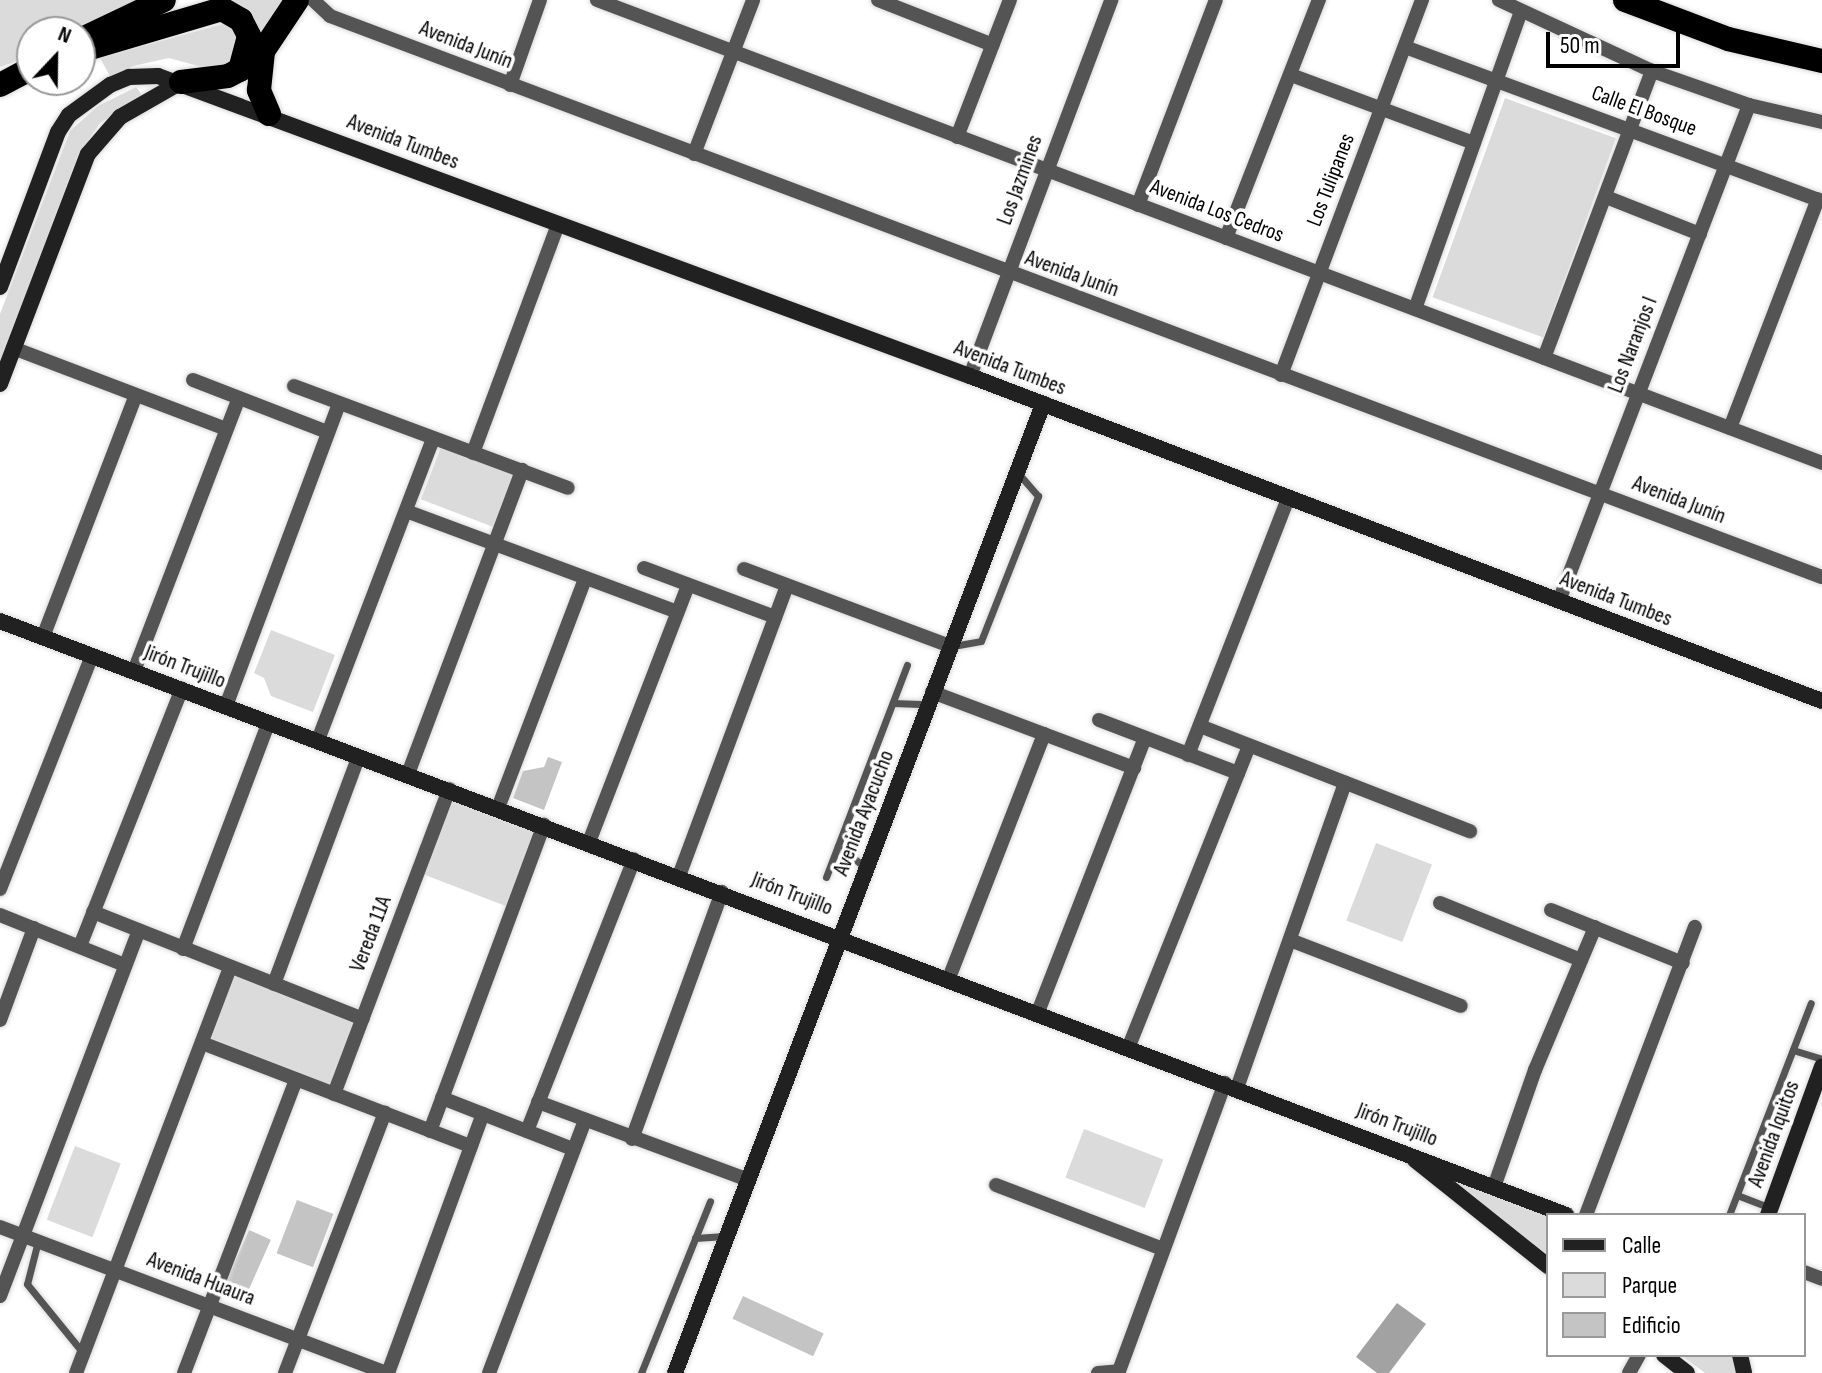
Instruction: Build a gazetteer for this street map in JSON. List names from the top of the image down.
{
  "streets": {
    "street": [
      "Avenida Junín",
      "Calle El Bosque",
      "Avenida Tumbes",
      "Los Jazmines",
      "Los Tulipanes",
      "Avenida Los Cedros",
      "Los Naranjos I",
      "Jirón Trujillo",
      "Avenida Ayacucho",
      "Vereda 11A",
      "Avenida Iquitos",
      "Avenida Huaura"
    ]
  },
  "crossings": [
    ["Avenida Junín", "Los Jazmines"],
    ["Avenida Junín", "Los Tulipanes"],
    ["Avenida Junín", "Los Naranjos I"],
    ["Calle El Bosque", "Los Tulipanes"],
    ["Calle El Bosque", "Los Naranjos I"],
    ["Avenida Tumbes", "Los Jazmines"],
    ["Avenida Tumbes", "Los Naranjos I"],
    ["Avenida Tumbes", "Avenida Ayacucho"],
    ["Los Jazmines", "Avenida Los Cedros"],
    ["Los Tulipanes", "Avenida Los Cedros"],
    ["Avenida Los Cedros", "Los Naranjos I"],
    ["Jirón Trujillo", "Avenida Ayacucho"],
    ["Jirón Trujillo", "Vereda 11A"]
  ],
  "legend": ["Calle", "Parque", "Edificio"],
  "scale_bar": "50 m",
  "north": "top"
}
